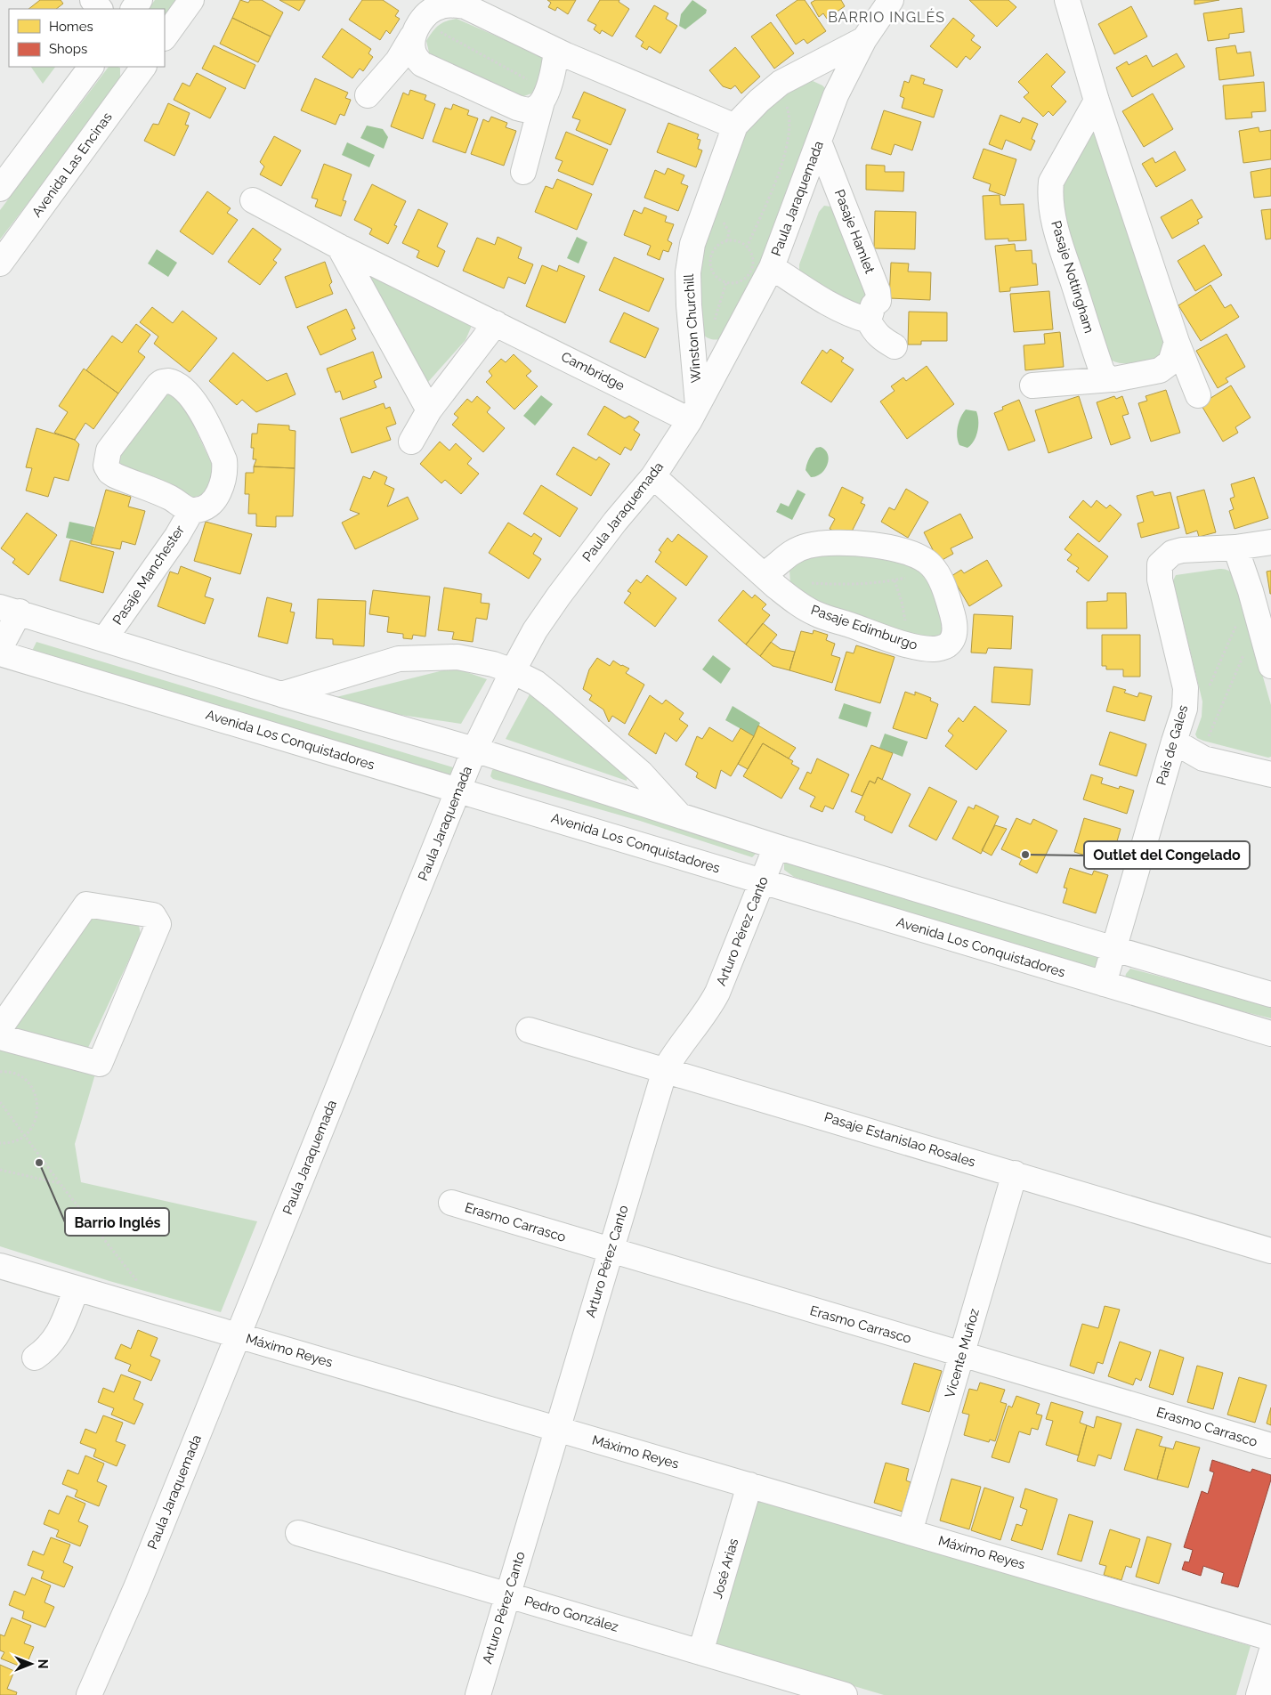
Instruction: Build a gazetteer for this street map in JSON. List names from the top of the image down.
{
  "streets": {
    "street": [
      "Avenida Las Encinas",
      "Paula Jaraquemada",
      "Pasaje Hamlet",
      "Pasaje Nottingham",
      "Winston Churchill",
      "Cambridge",
      "Pasaje Manchester",
      "Pasaje Edimburgo",
      "Avenida Los Conquistadores",
      "País de Gales",
      "Arturo Pérez Canto",
      "Pasaje Estanislao Rosales",
      "Erasmo Carrasco",
      "Máximo Reyes",
      "Vicente Muñoz",
      "José Arias",
      "Pedro González"
    ]
  },
  "crossings": [
    ["Paula Jaraquemada", "Pasaje Hamlet"],
    ["Paula Jaraquemada", "Winston Churchill"],
    ["Paula Jaraquemada", "Cambridge"],
    ["Paula Jaraquemada", "Pasaje Edimburgo"],
    ["Paula Jaraquemada", "Avenida Los Conquistadores"],
    ["Paula Jaraquemada", "Máximo Reyes"],
    ["Winston Churchill", "Cambridge"],
    ["Avenida Los Conquistadores", "País de Gales"],
    ["Avenida Los Conquistadores", "Arturo Pérez Canto"],
    ["Arturo Pérez Canto", "Pasaje Estanislao Rosales"],
    ["Arturo Pérez Canto", "Erasmo Carrasco"],
    ["Arturo Pérez Canto", "Máximo Reyes"],
    ["Arturo Pérez Canto", "Pedro González"],
    ["Pasaje Estanislao Rosales", "Vicente Muñoz"],
    ["Erasmo Carrasco", "Vicente Muñoz"],
    ["Máximo Reyes", "Vicente Muñoz"],
    ["Máximo Reyes", "José Arias"],
    ["José Arias", "Pedro González"]
  ],
  "districts": ["BARRIO INGLÉS"],
  "places": ["Outlet del Congelado", "Barrio Inglés"],
  "legend": ["Homes", "Shops"],
  "north": "right"
}
